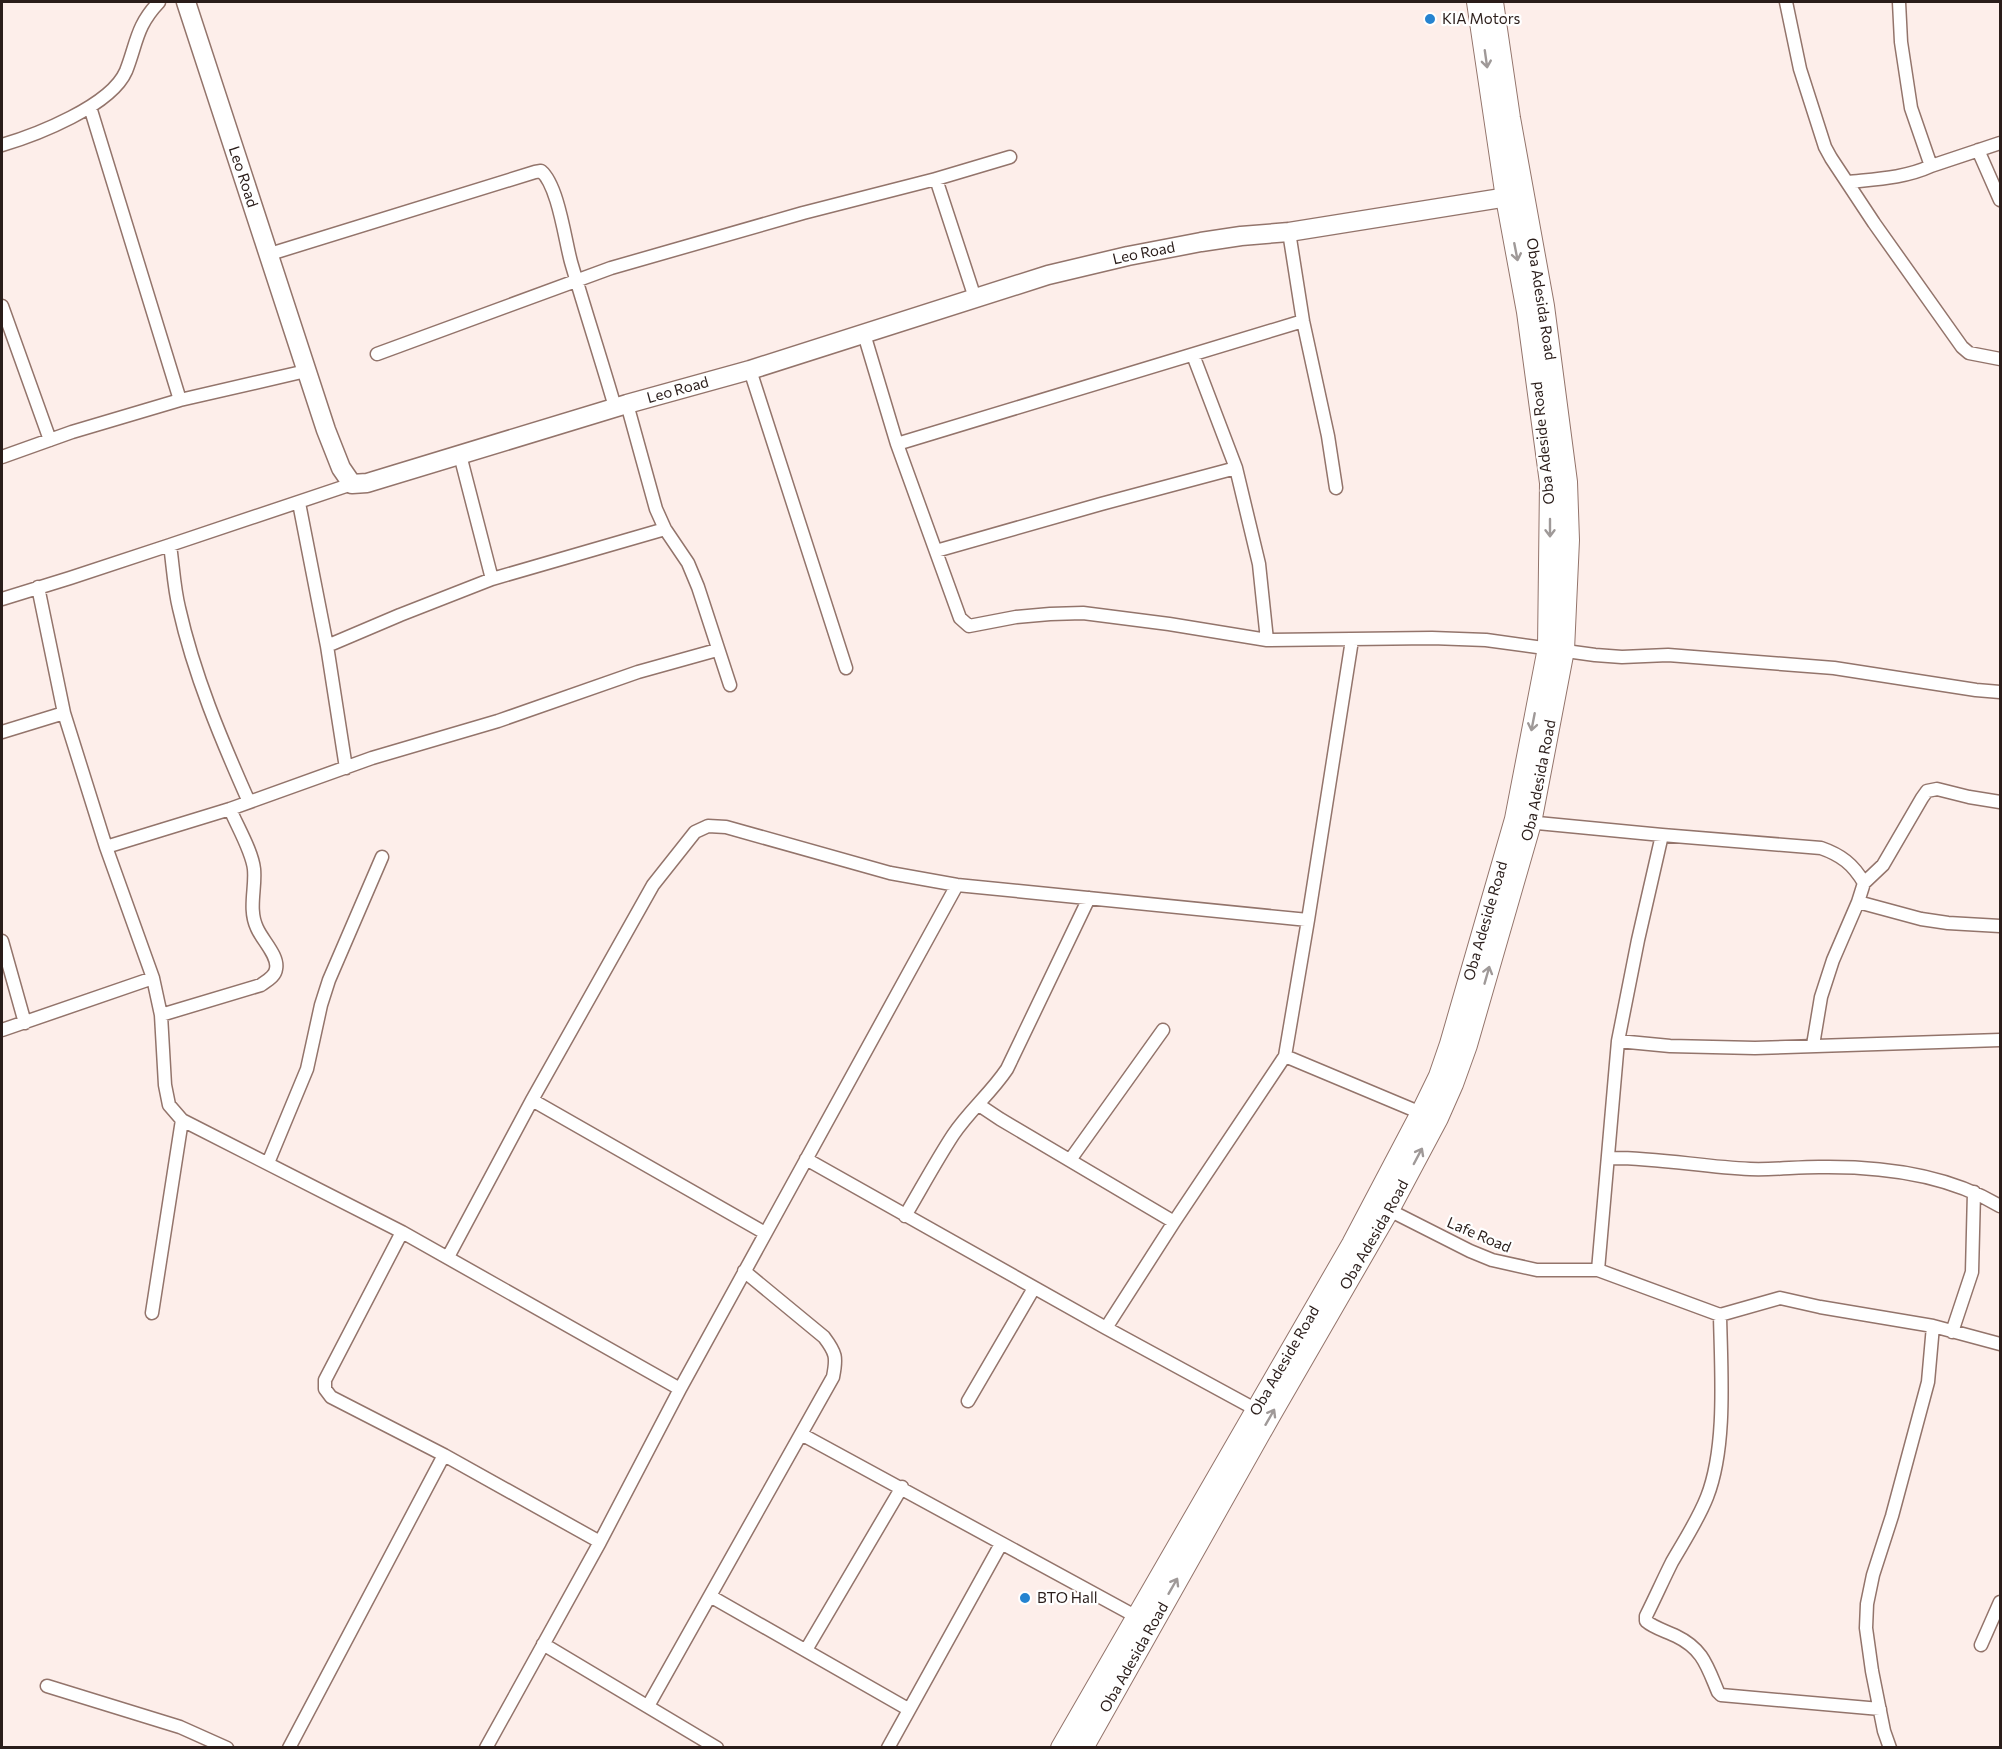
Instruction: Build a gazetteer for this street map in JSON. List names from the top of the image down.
{
  "streets": {
    "main road": ["Oba Adesida Road", "Oba Adeside Road"],
    "street": ["Leo Road", "Lafe Road"]
  },
  "crossings": [
    ["Leo Road", "Oba Adesida Road"],
    ["Oba Adesida Road", "Oba Adeside Road"],
    ["Oba Adesida Road", "Lafe Road"]
  ],
  "one_way": ["Oba Adesida Road"],
  "places": ["KIA Motors", "BTO Hall"]
}
